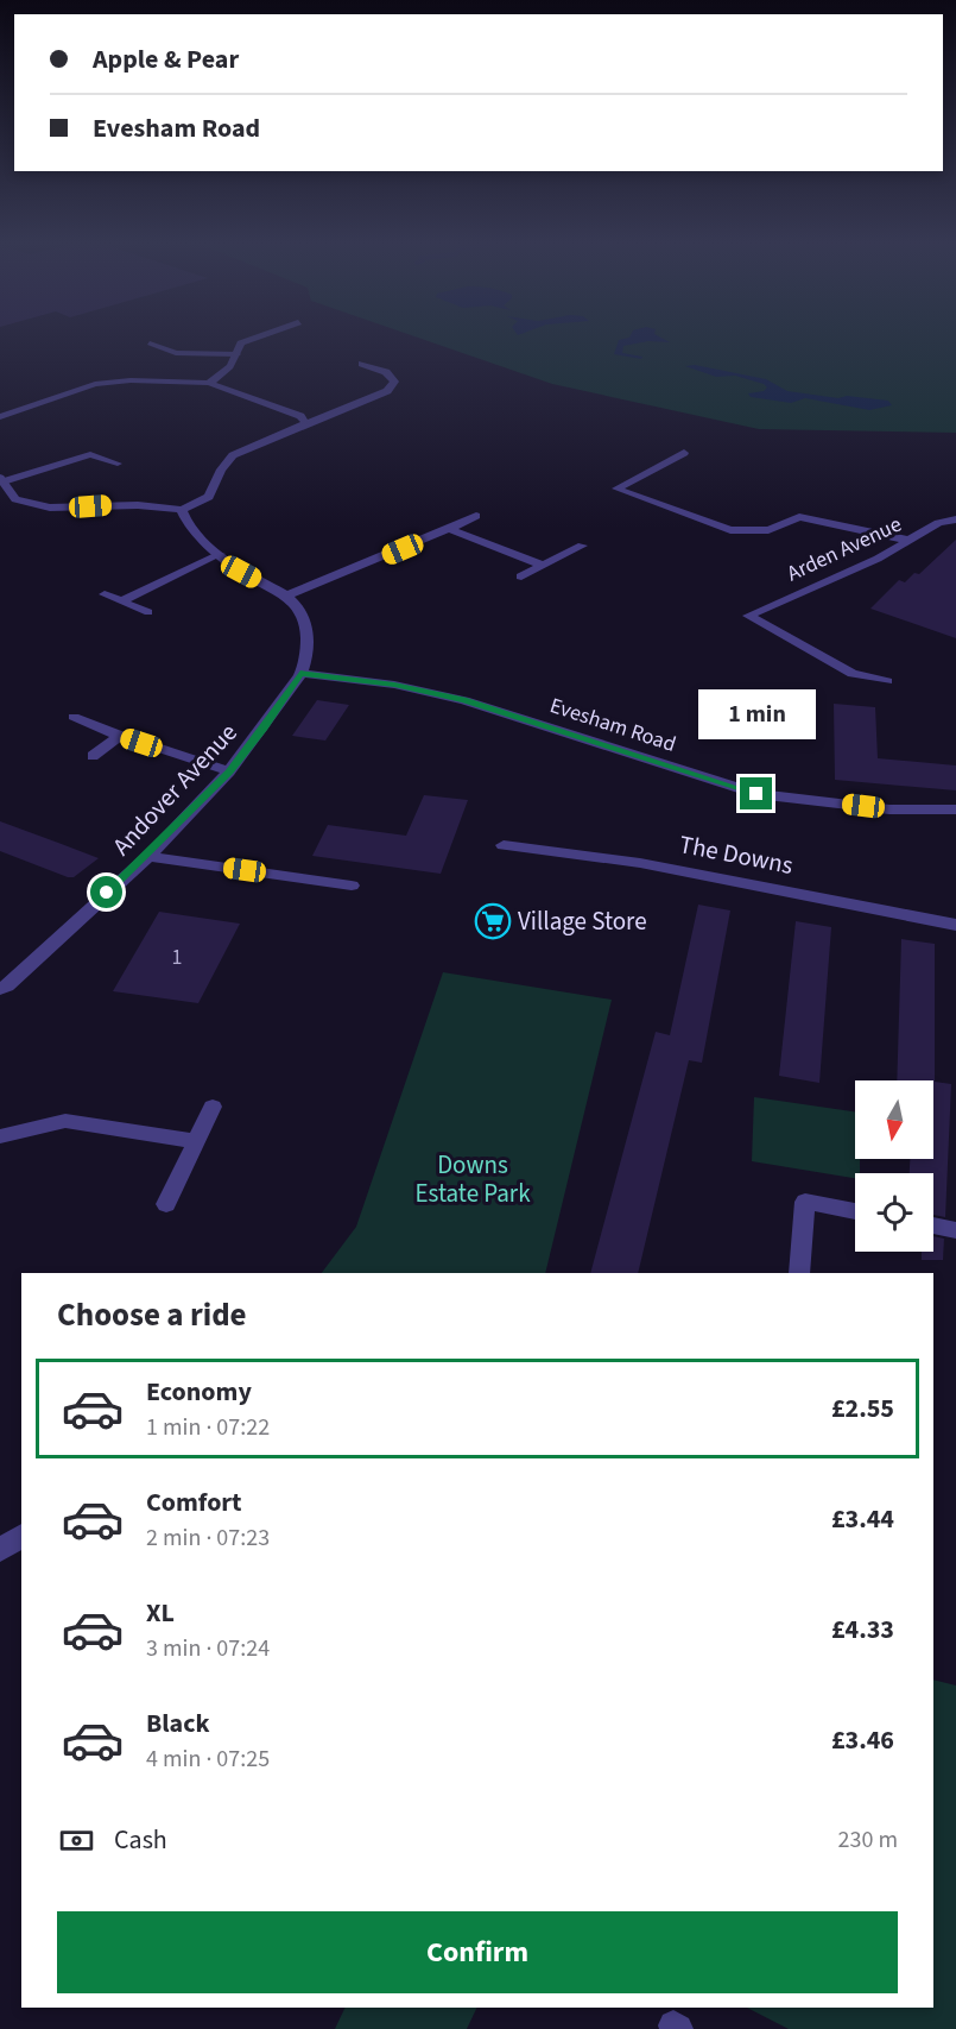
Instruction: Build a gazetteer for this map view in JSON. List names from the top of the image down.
{
  "streets": {
    "street": [
      "Arden Avenue",
      "Evesham Road",
      "Andover Avenue",
      "The Downs"
    ]
  },
  "crossings": [
    ["Evesham Road", "Andover Avenue"]
  ],
  "parks": ["Downs Estate Park"],
  "places": {
    "supermarket": ["Village Store"]
  },
  "house_numbers": ["1"],
  "north": "bottom",
  "page": {
    "banner": ["Apple & Pear", "Evesham Road"],
    "bubble": "1 min",
    "heading": "Choose a ride",
    "list": [
      {
        "name": "Economy",
        "note": "1 min · 07:22",
        "value": "£2.55"
      },
      {
        "name": "Comfort",
        "note": "2 min · 07:23",
        "value": "£3.44"
      },
      {
        "name": "XL",
        "note": "3 min · 07:24",
        "value": "£4.33"
      },
      {
        "name": "Black",
        "note": "4 min · 07:25",
        "value": "£3.46"
      }
    ],
    "pay": ["Cash", "230 m"],
    "buttons": "Confirm"
  }
}
